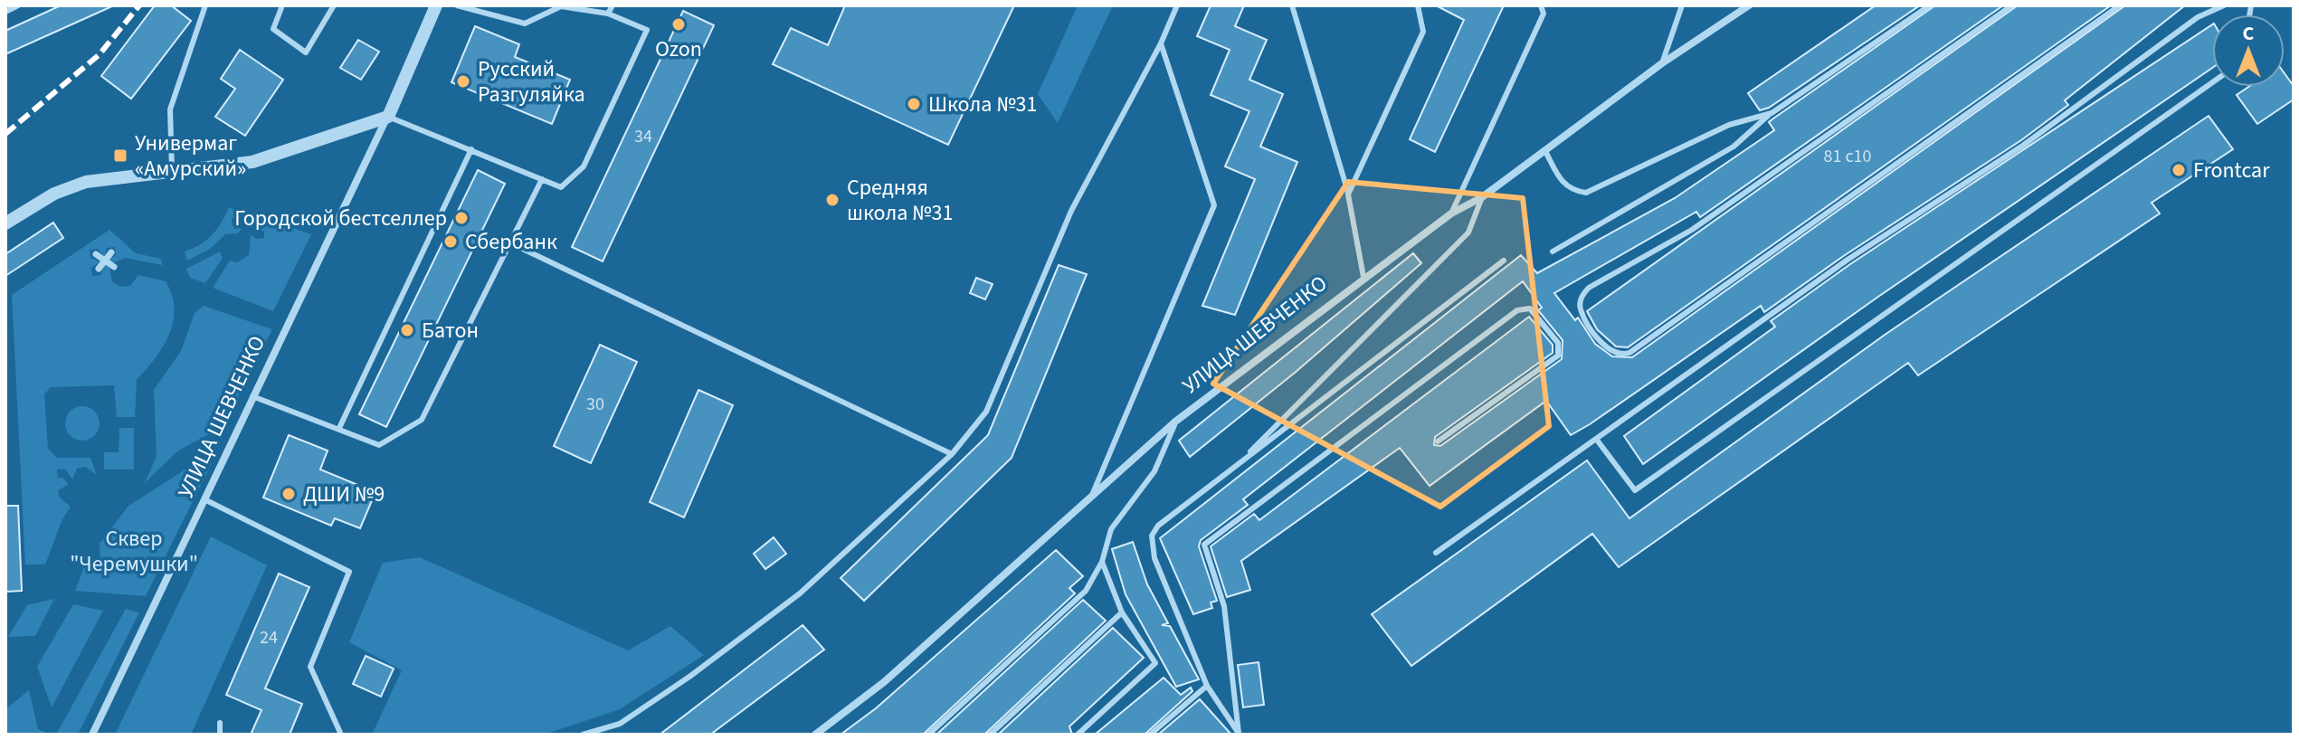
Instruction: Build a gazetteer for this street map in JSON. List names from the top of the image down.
{
  "streets": {
    "street": ["УЛИЦА ШЕВЧЕНКО"]
  },
  "parks": ["Сквер \"Черемушки\""],
  "places": {
    "other": [
      "Ozon",
      "Русский Разгуляйка",
      "Школа №31",
      "Frontcar",
      "Средняя школа №31",
      "Городской бестселлер",
      "Сбербанк",
      "Батон",
      "ДШИ №9"
    ],
    "transit": ["Универмаг «Амурский»"]
  },
  "house_numbers": [
    "34",
    "81 с10",
    "30",
    "24"
  ],
  "north": "top"
}
